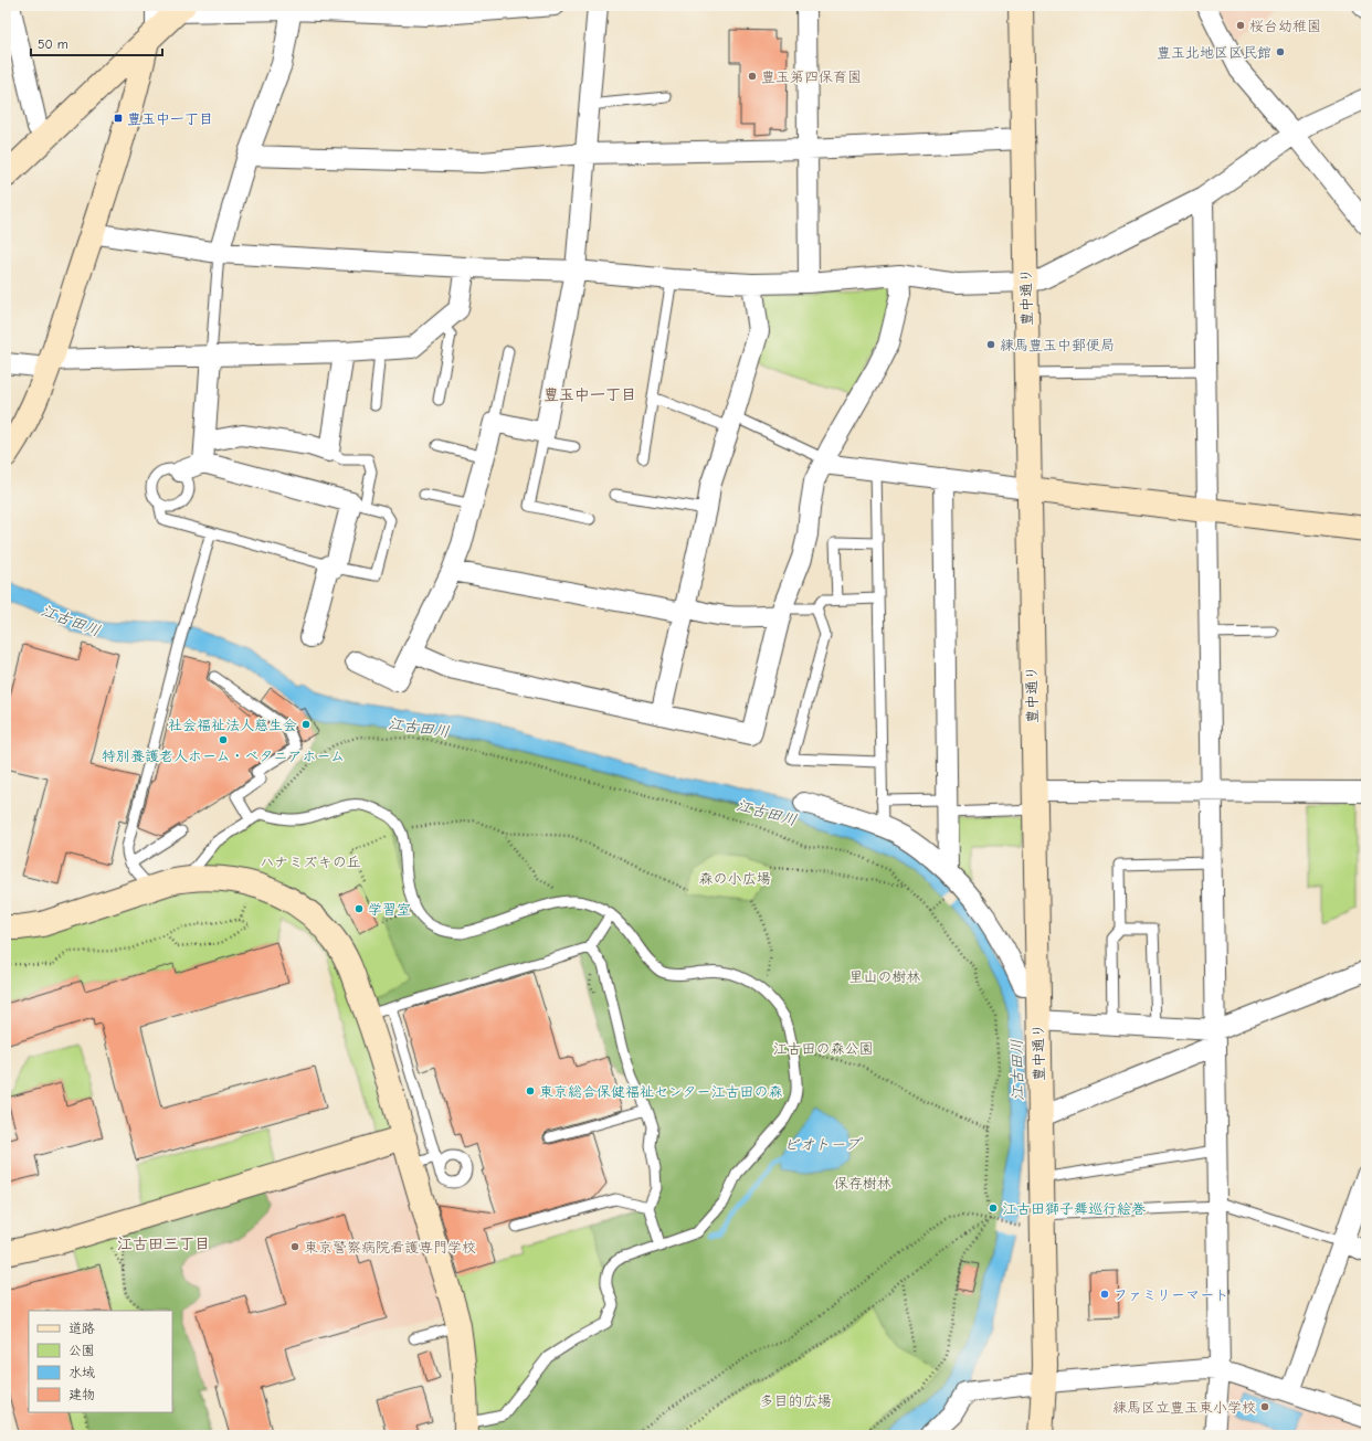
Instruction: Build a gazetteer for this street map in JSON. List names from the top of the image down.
{
  "streets": {
    "street": ["豊中通り"]
  },
  "districts": ["豊玉中一丁目", "江古田三丁目"],
  "water": ["江古田川", "ビオトープ"],
  "parks": [
    "ハナミズキの丘",
    "森の小広場",
    "里山の樹林",
    "江古田の森公園",
    "保存樹林",
    "多目的広場"
  ],
  "places": {
    "other": [
      "桜台幼稚園",
      "豊玉北地区区民館",
      "豊玉第四保育園",
      "練馬豊玉中郵便局",
      "社会福祉法人慈生会",
      "特別養護老人ホーム・ベタニアホーム",
      "学習室",
      "東京総合保健福祉センター江古田の森",
      "江古田獅子舞巡行絵巻",
      "東京警察病院看護専門学校",
      "ファミリーマート",
      "練馬区立豊玉東小学校"
    ],
    "transit": ["豊玉中一丁目"]
  },
  "legend": [
    "道路",
    "公園",
    "水域",
    "建物"
  ],
  "scale_bar": "50 m"
}
